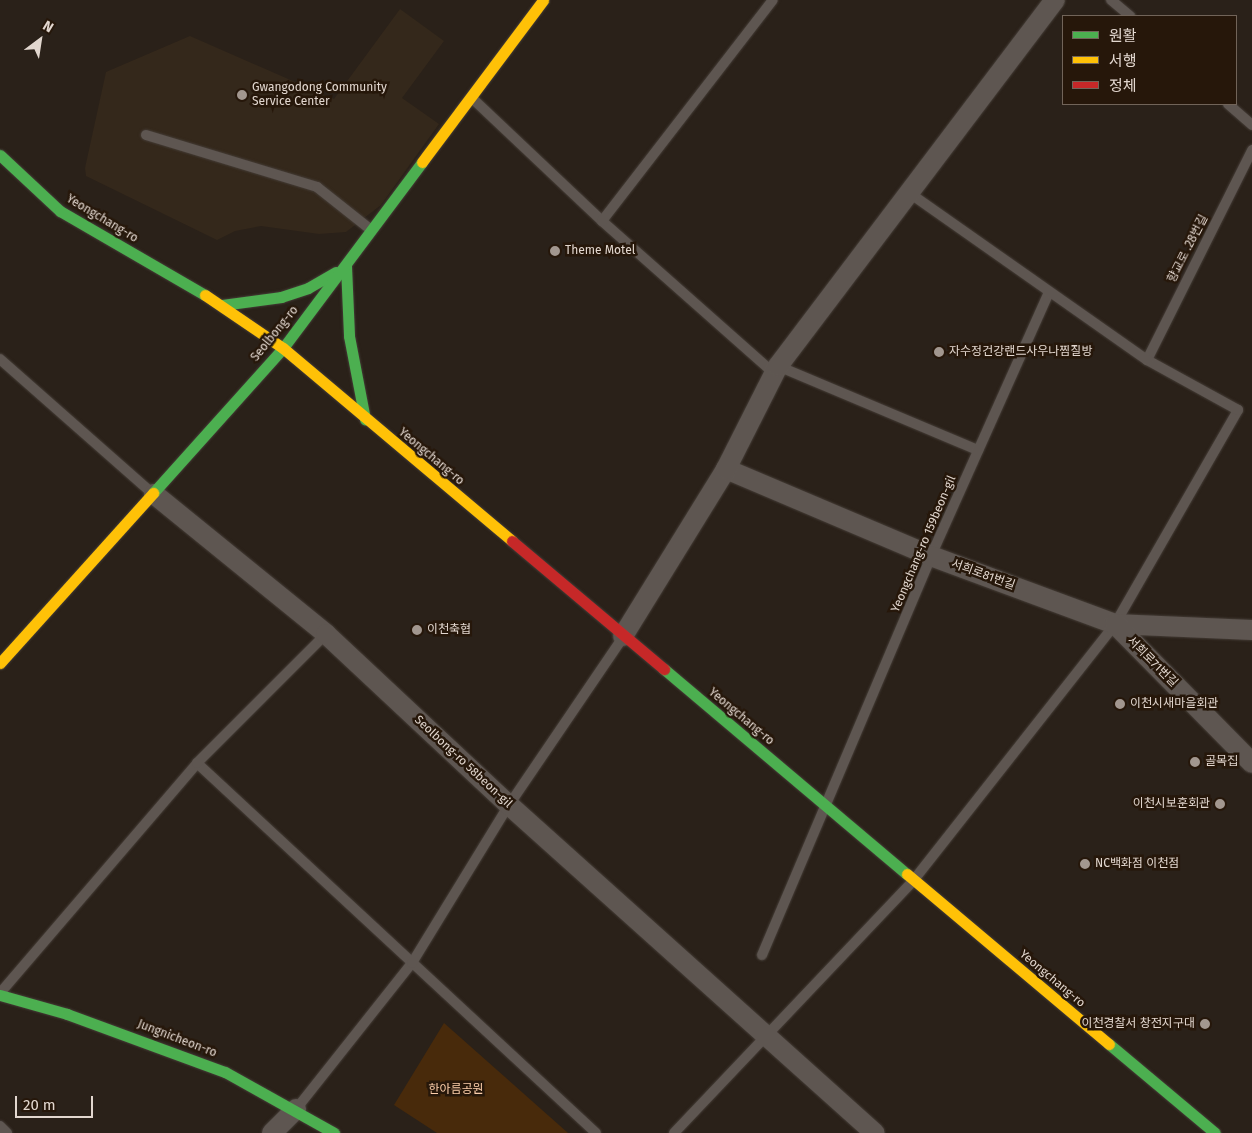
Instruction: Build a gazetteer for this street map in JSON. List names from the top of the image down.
{
  "streets": {
    "street": [
      "Yeongchang-ro",
      "Seolbong-ro",
      "서희로81번길",
      "서희로71번길",
      "Seolbong-ro 58beon-gil",
      "Jungnicheon-ro"
    ],
    "lane": ["향교로 .28번길", "Yeongchang-ro 159beon-gil"]
  },
  "crossings": [
    ["Yeongchang-ro", "Seolbong-ro"],
    ["Yeongchang-ro", "Yeongchang-ro 159beon-gil"],
    ["Seolbong-ro", "Seolbong-ro 58beon-gil"],
    ["Yeongchang-ro 159beon-gil", "서희로81번길"],
    ["서희로81번길", "서희로71번길"]
  ],
  "parks": ["한아름공원"],
  "places": [
    "Gwangodong Community Service Center",
    "Theme Motel",
    "자수정건강랜드사우나찜질방",
    "이천축협",
    "이천시새마을회관",
    "골목집",
    "이천시보훈회관",
    "NC백화점 이천점",
    "이천경찰서 창전지구대"
  ],
  "legend": ["원활", "서행", "정체"],
  "scale_bar": "20 m",
  "north": "top right"
}
